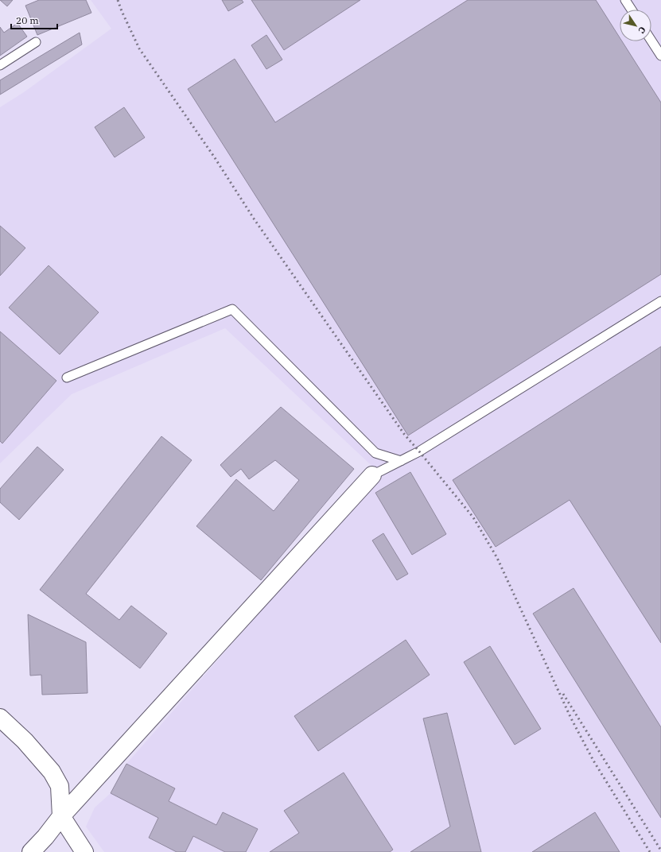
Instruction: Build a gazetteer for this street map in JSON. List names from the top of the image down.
{
  "scale_bar": "20 m",
  "north": "bottom right"
}
